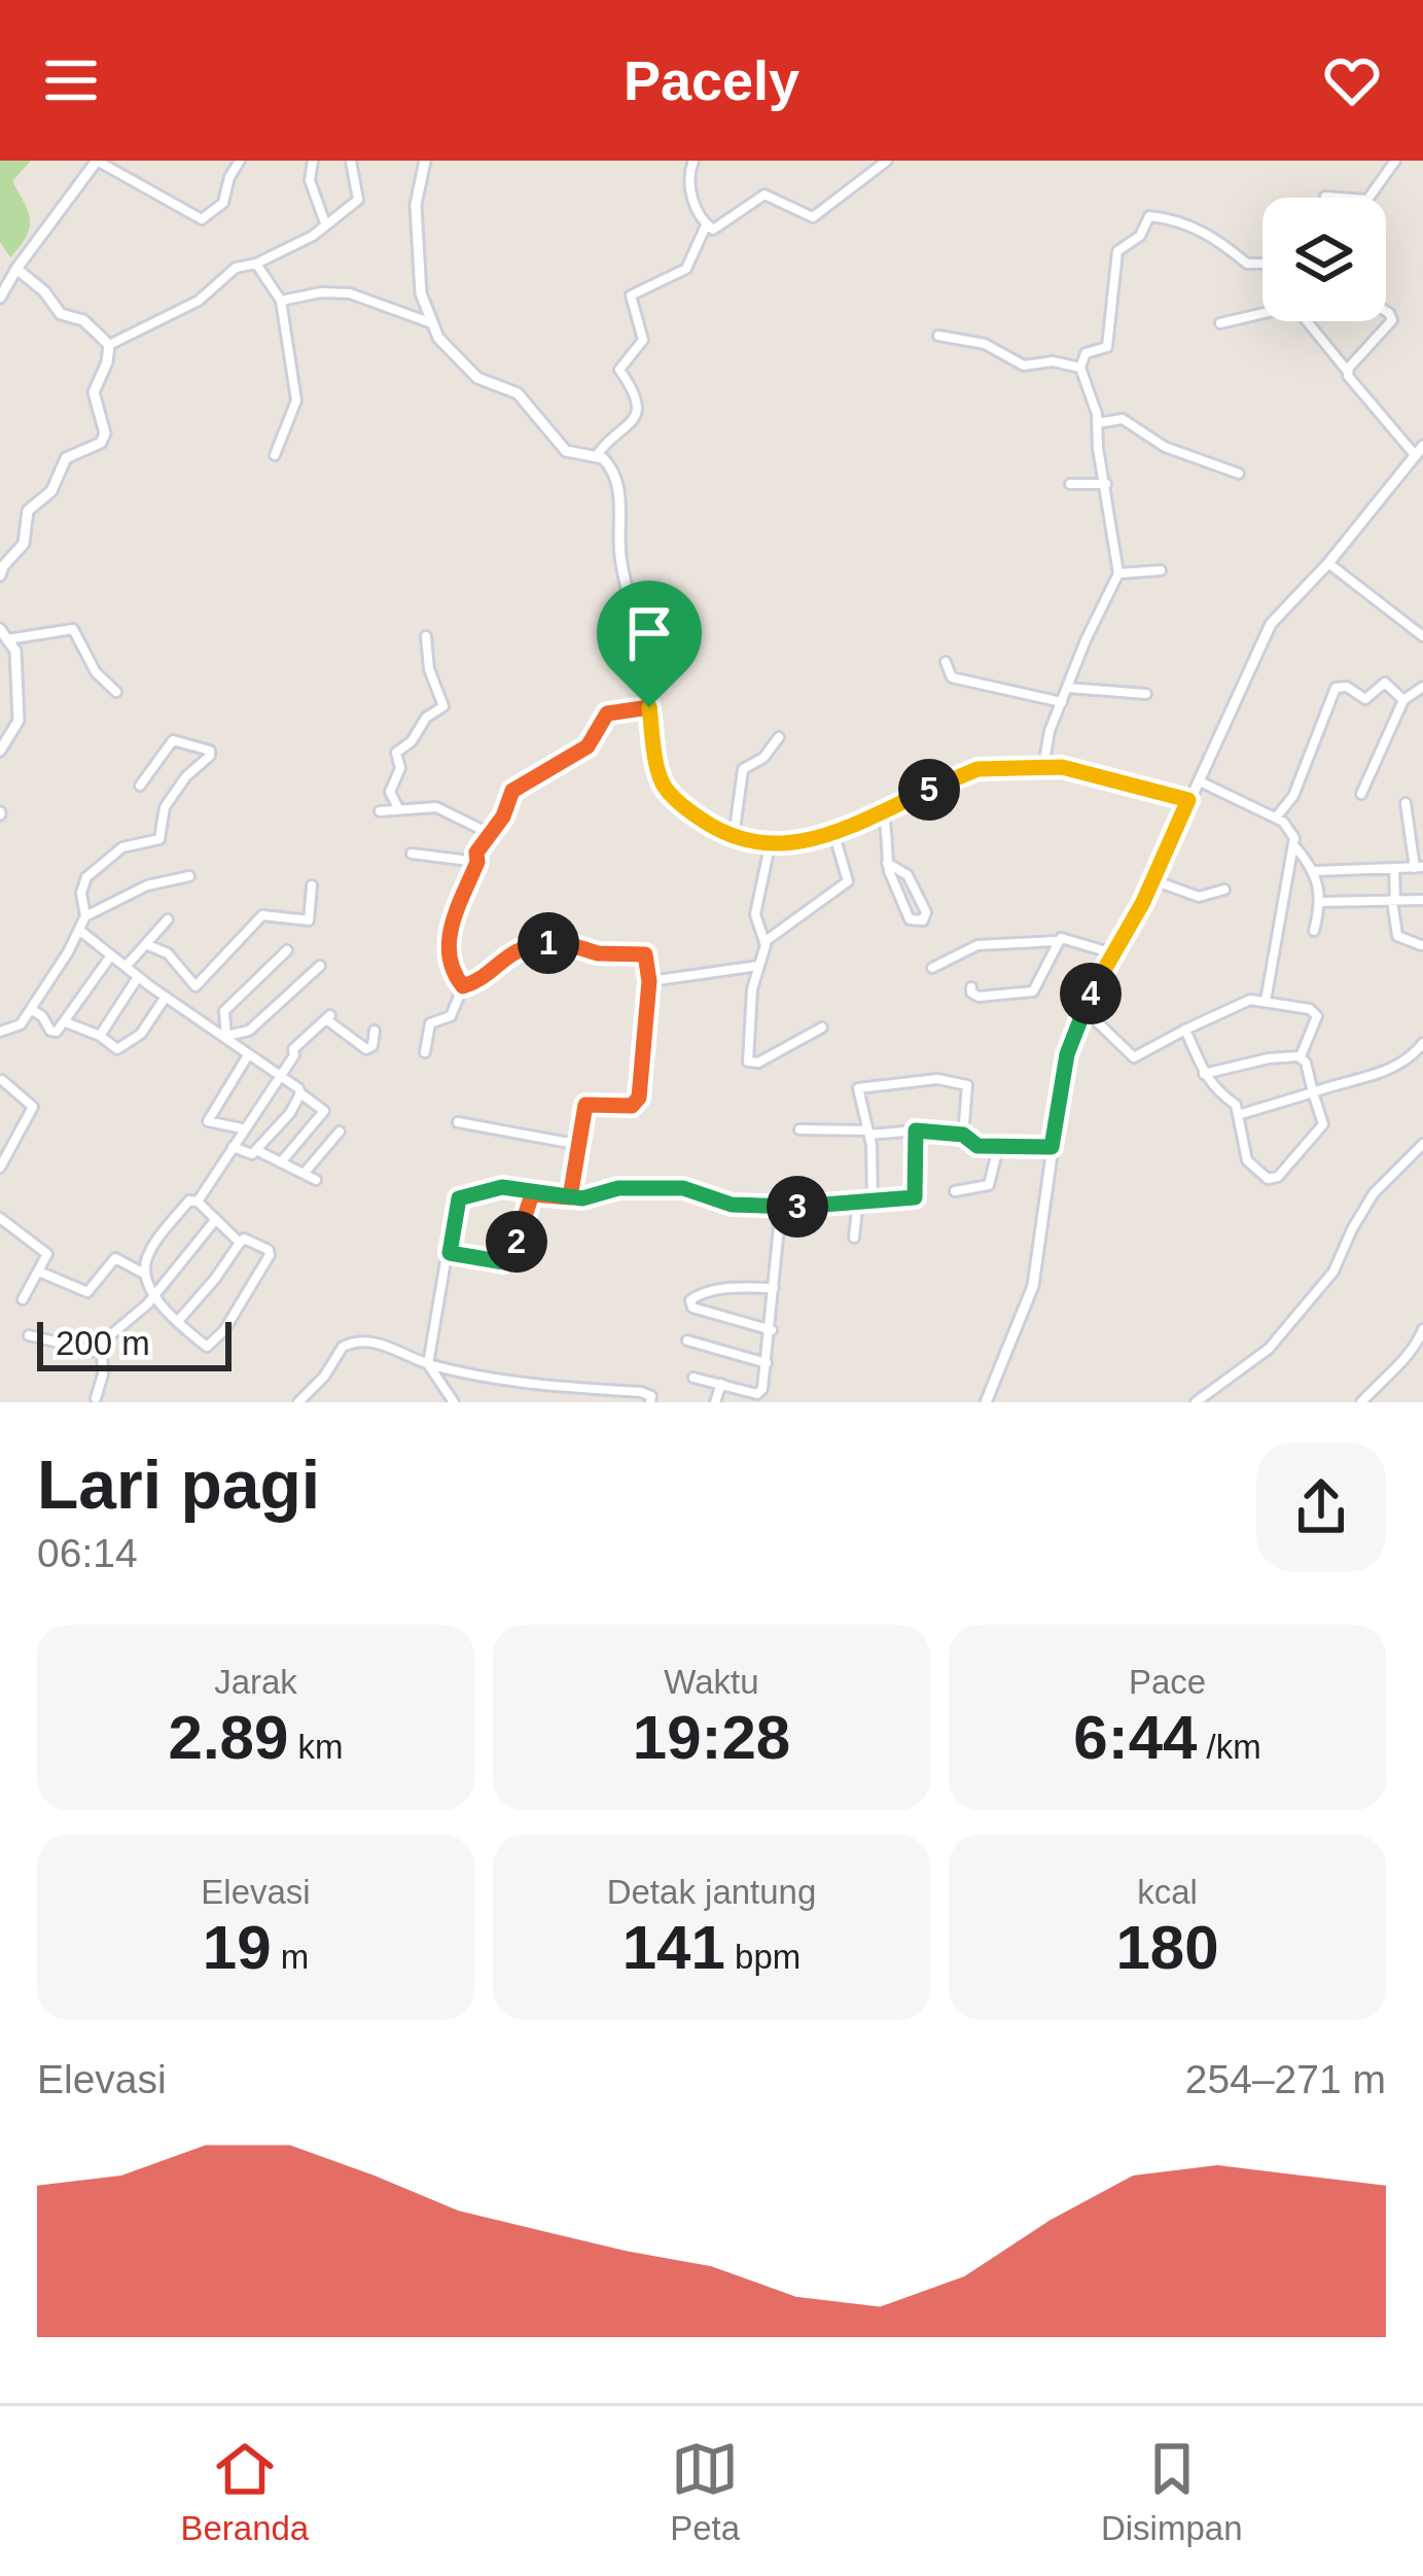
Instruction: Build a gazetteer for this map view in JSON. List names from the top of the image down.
{
  "scale_bar": "200 m",
  "page": {
    "header": "Pacely",
    "pins": [
      "5",
      "1",
      "4",
      "3",
      "2"
    ],
    "scale": "200 m",
    "heading": ["Lari pagi", "06:14"],
    "stats": [
      ["Jarak", "2.89 km"],
      ["Waktu", "19:28"],
      ["Pace", "6:44 /km"],
      ["Elevasi", "19 m"],
      ["Detak jantung", "141 bpm"],
      ["kcal", "180"]
    ],
    "chart": ["Elevasi", "254–271 m"],
    "tabs": ["Beranda", "Peta", "Disimpan"]
  }
}
